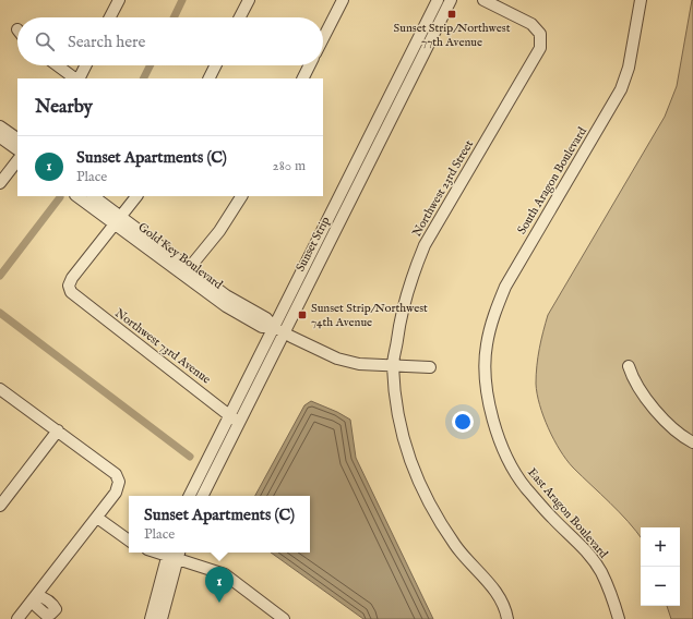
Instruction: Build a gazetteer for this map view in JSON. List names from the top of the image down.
{
  "streets": {
    "street": [
      "South Aragon Boulevard",
      "Northwest 23rd Street",
      "Sunset Strip",
      "Gold Key Boulevard",
      "Northwest 73rd Avenue",
      "East Aragon Boulevard"
    ]
  },
  "crossings": [
    ["South Aragon Boulevard", "East Aragon Boulevard"],
    ["Northwest 23rd Street", "Gold Key Boulevard"],
    ["Sunset Strip", "Gold Key Boulevard"],
    ["Sunset Strip", "Northwest 73rd Avenue"],
    ["Gold Key Boulevard", "Northwest 73rd Avenue"]
  ],
  "places": {
    "transit": ["Sunset Strip/Northwest 77th Avenue", "Sunset Strip/Northwest 74th Avenue"]
  },
  "page": {
    "search": "Search here",
    "heading": "Nearby",
    "list": [
      {
        "mark": "1",
        "name": "Sunset Apartments (C)",
        "note": "Place",
        "value": "280 m"
      }
    ],
    "popup": ["Sunset Apartments (C)", "Place"],
    "map_buttons": ["+", "−"],
    "pins": "1"
  }
}
